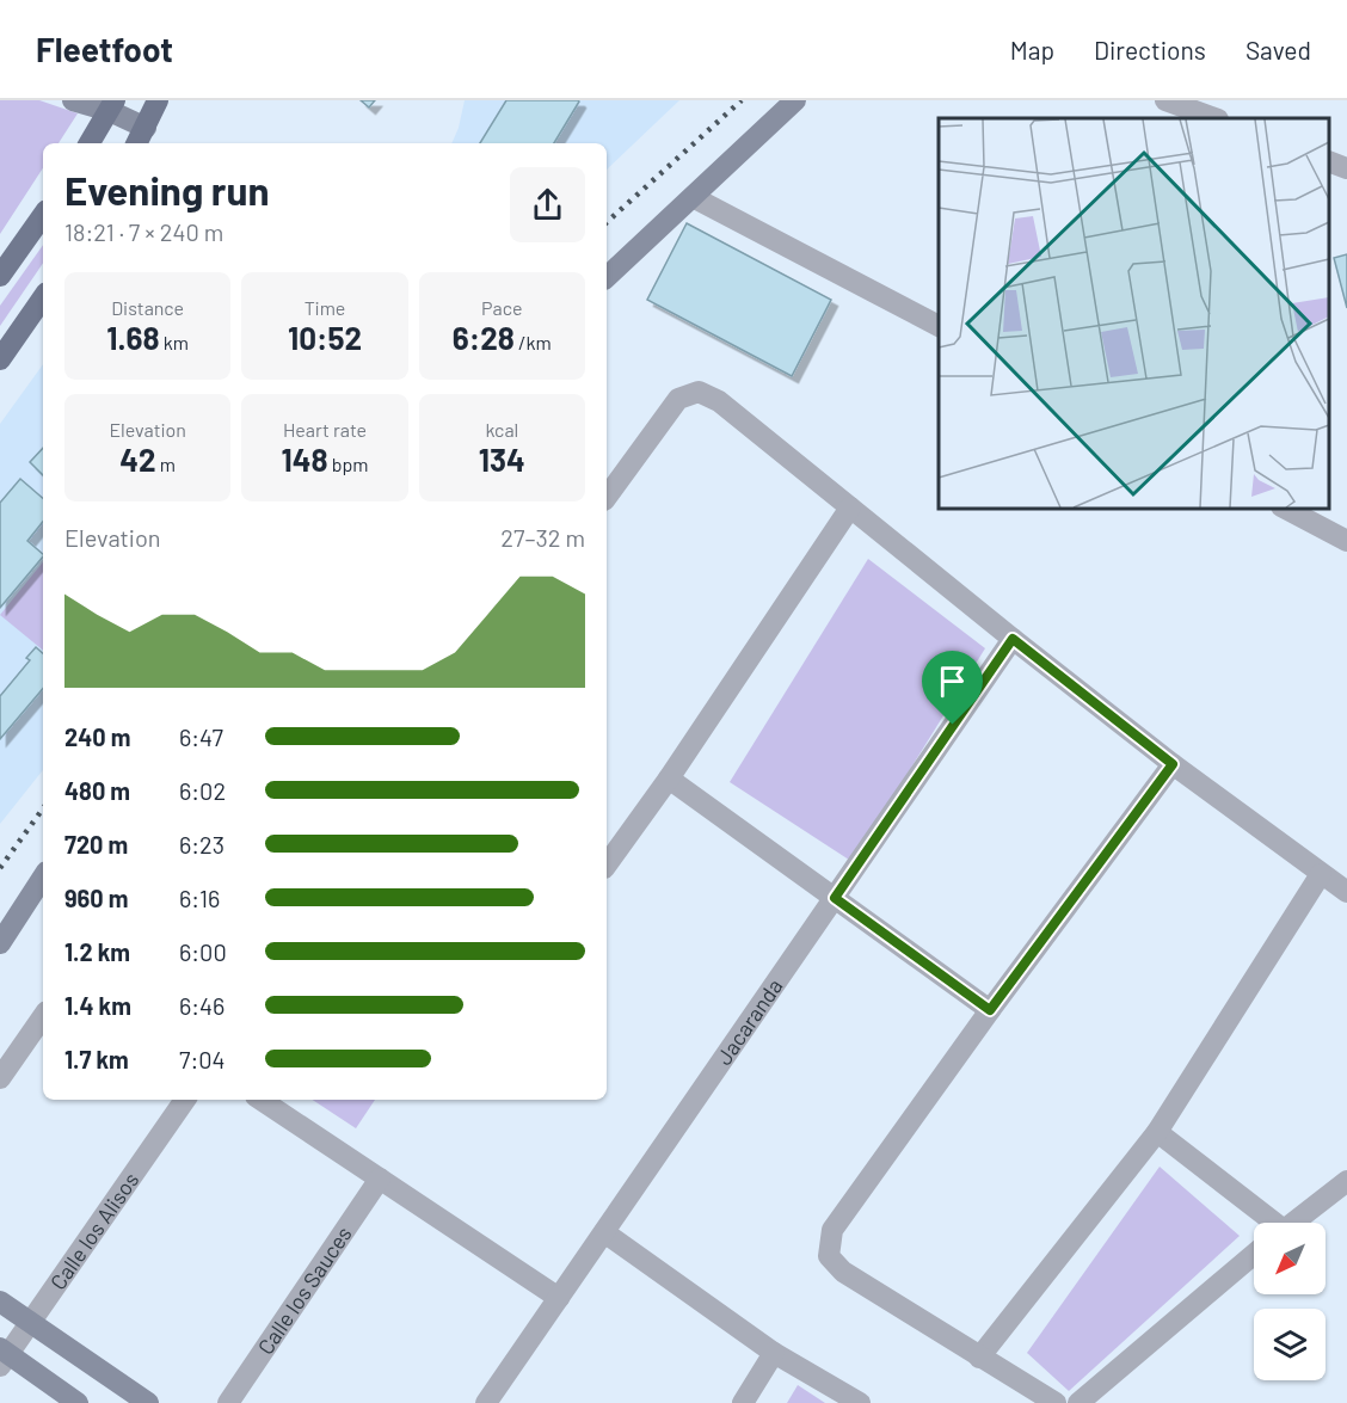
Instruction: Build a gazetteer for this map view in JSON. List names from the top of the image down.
{
  "streets": {
    "street": ["Jacaranda", "Calle los Alisos", "Calle los Sauces"]
  },
  "north": "bottom left",
  "page": {
    "header": "Fleetfoot",
    "nav": ["Map", "Directions", "Saved"],
    "heading": ["Evening run", "18:21 · 7 × 240 m"],
    "stats": [
      ["Distance", "1.68 km"],
      ["Time", "10:52"],
      ["Pace", "6:28 /km"],
      ["Elevation", "42 m"],
      ["Heart rate", "148 bpm"],
      ["kcal", "134"]
    ],
    "chart": ["Elevation", "27–32 m"],
    "list": [
      {
        "name": "240 m",
        "note": "6:47"
      },
      {
        "name": "480 m",
        "note": "6:02"
      },
      {
        "name": "720 m",
        "note": "6:23"
      },
      {
        "name": "960 m",
        "note": "6:16"
      },
      {
        "name": "1.2 km",
        "note": "6:00"
      },
      {
        "name": "1.4 km",
        "note": "6:46"
      },
      {
        "name": "1.7 km",
        "note": "7:04"
      }
    ]
  }
}
